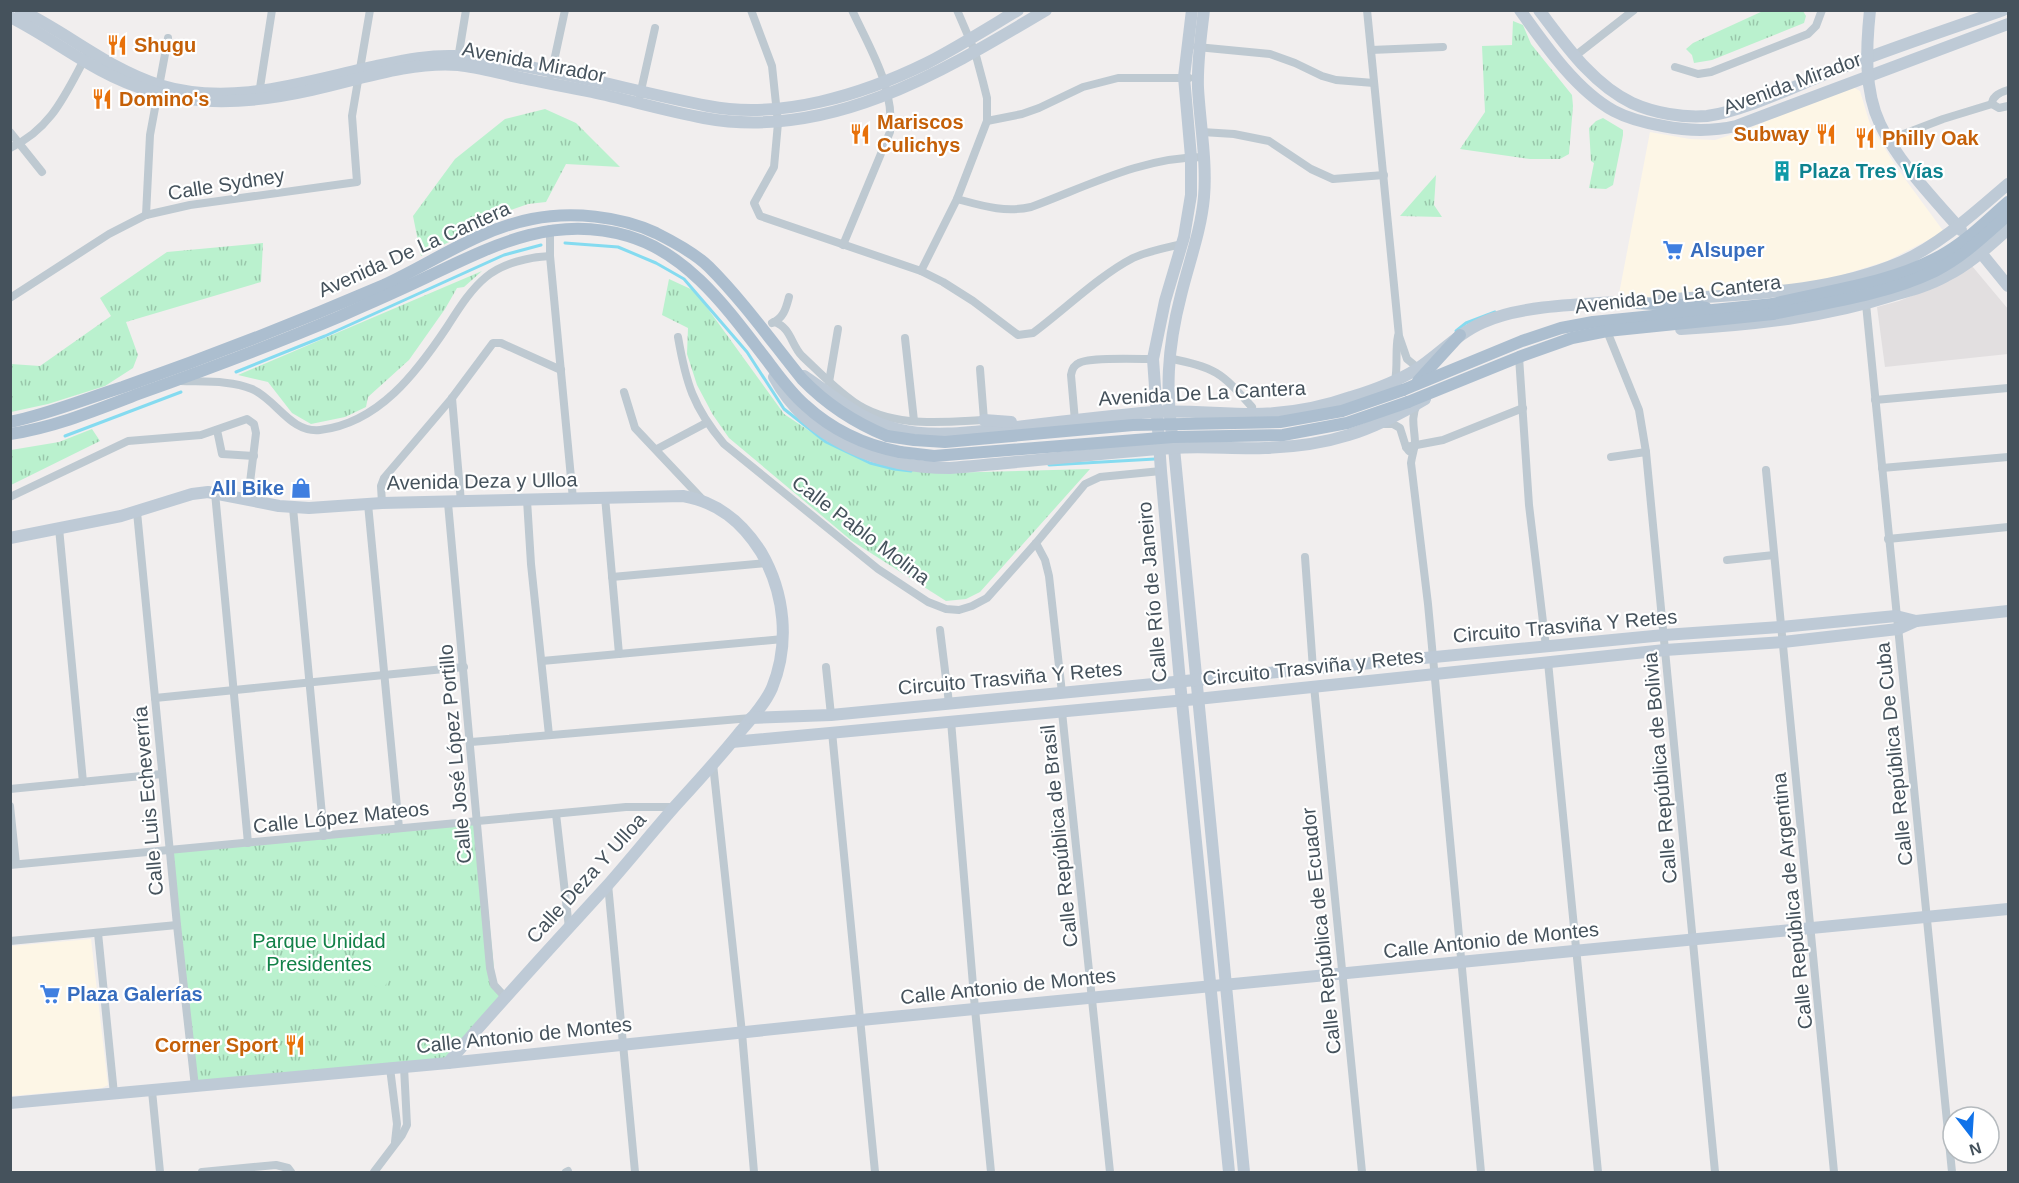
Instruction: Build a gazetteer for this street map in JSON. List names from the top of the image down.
{
  "streets": {
    "main road": [
      "Avenida Mirador",
      "Avenida De La Cantera",
      "Avenida Deza y Ulloa",
      "Calle Río de Janeiro",
      "Circuito Trasviña Y Retes",
      "Circuito Trasviña y Retes",
      "Calle Deza Y Ulloa",
      "Calle Antonio de Montes"
    ],
    "street": [
      "Calle Sydney",
      "Calle Pablo Molina",
      "Calle José López Portillo",
      "Calle República De Cuba",
      "Calle República de Bolivia",
      "Calle Luis Echeverría",
      "Calle López Mateos",
      "Calle República de Brasil",
      "Calle República de Argentina",
      "Calle República de Ecuador"
    ]
  },
  "crossings": [
    ["Avenida Mirador", "Calle Sydney"],
    ["Avenida De La Cantera", "Calle Río de Janeiro"],
    ["Avenida De La Cantera", "Calle República De Cuba"],
    ["Avenida De La Cantera", "Calle República de Bolivia"],
    ["Avenida Deza y Ulloa", "Circuito Trasviña Y Retes"],
    ["Avenida Deza y Ulloa", "Calle José López Portillo"],
    ["Avenida Deza y Ulloa", "Calle Luis Echeverría"],
    ["Avenida Deza y Ulloa", "Calle Deza Y Ulloa"],
    ["Calle Pablo Molina", "Calle Río de Janeiro"],
    ["Calle Río de Janeiro", "Circuito Trasviña Y Retes"],
    ["Calle Río de Janeiro", "Circuito Trasviña y Retes"],
    ["Calle Río de Janeiro", "Calle Antonio de Montes"],
    ["Circuito Trasviña Y Retes", "Circuito Trasviña y Retes"],
    ["Circuito Trasviña Y Retes", "Calle República De Cuba"],
    ["Circuito Trasviña Y Retes", "Calle República de Bolivia"],
    ["Circuito Trasviña Y Retes", "Calle Deza Y Ulloa"],
    ["Circuito Trasviña Y Retes", "Calle República de Argentina"],
    ["Circuito Trasviña y Retes", "Calle República De Cuba"],
    ["Circuito Trasviña y Retes", "Calle República de Bolivia"],
    ["Circuito Trasviña y Retes", "Calle República de Brasil"],
    ["Circuito Trasviña y Retes", "Calle Deza Y Ulloa"],
    ["Circuito Trasviña y Retes", "Calle República de Argentina"],
    ["Circuito Trasviña y Retes", "Calle República de Ecuador"],
    ["Calle José López Portillo", "Calle López Mateos"],
    ["Calle José López Portillo", "Calle Deza Y Ulloa"],
    ["Calle República De Cuba", "Calle Antonio de Montes"],
    ["Calle República de Bolivia", "Calle Antonio de Montes"],
    ["Calle Luis Echeverría", "Calle López Mateos"],
    ["Calle Luis Echeverría", "Calle Antonio de Montes"],
    ["Calle López Mateos", "Calle Deza Y Ulloa"],
    ["Calle República de Brasil", "Calle Antonio de Montes"],
    ["Calle Deza Y Ulloa", "Calle Antonio de Montes"],
    ["Calle República de Argentina", "Calle Antonio de Montes"],
    ["Calle República de Ecuador", "Calle Antonio de Montes"]
  ],
  "parks": ["Parque Unidad Presidentes"],
  "places": {
    "restaurant": [
      "Shugu",
      "Domino's",
      "Mariscos Culichys",
      "Subway",
      "Philly Oak",
      "Corner Sport"
    ],
    "building": ["Plaza Tres Vías"],
    "supermarket": ["Alsuper", "Plaza Galerías"],
    "shop": ["All Bike"]
  },
  "north": "bottom"
}
